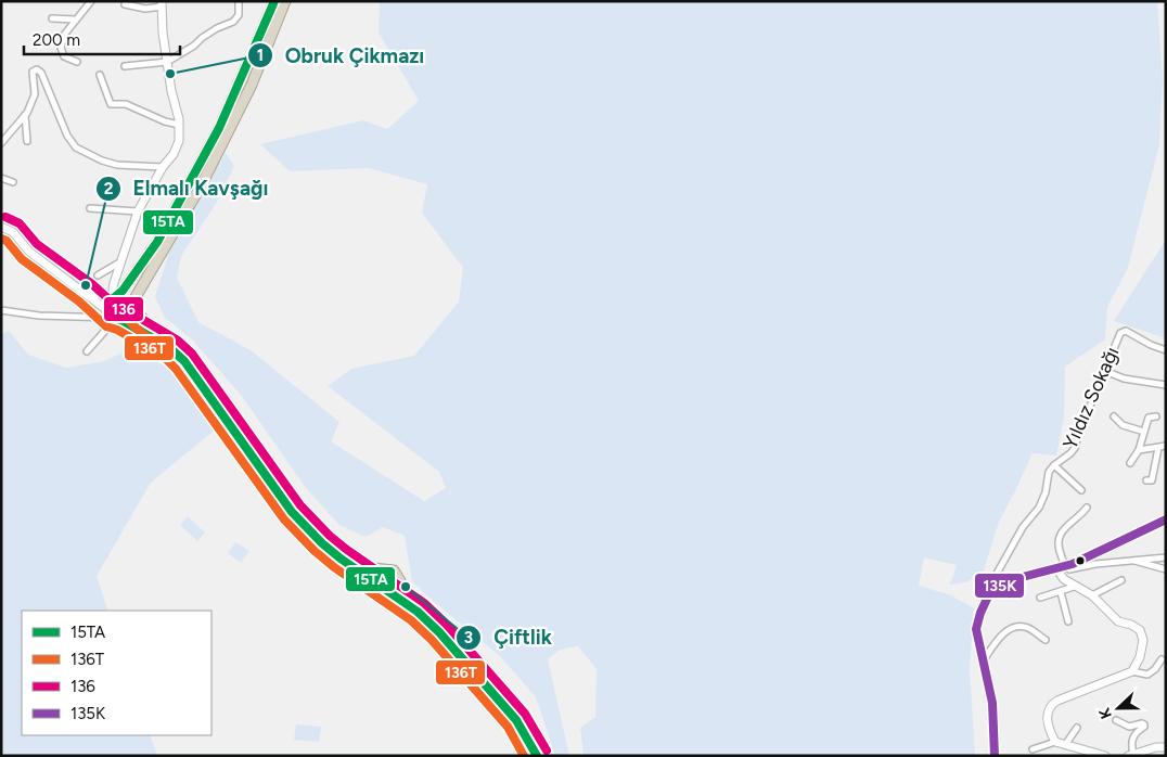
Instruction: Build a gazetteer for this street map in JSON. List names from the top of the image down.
{
  "streets": {
    "street": ["Yıldız Sokağı"]
  },
  "places": ["Obruk Çikmazı", "Elmalı Kavşağı", "Çi̇ftli̇k"],
  "lines": [
    "transit line 15TA",
    "transit line 136",
    "transit line 136T",
    "transit line 135K"
  ],
  "legend": [
    "15TA",
    "136T",
    "136",
    "135K"
  ],
  "scale_bar": "200 m",
  "north": "left"
}
